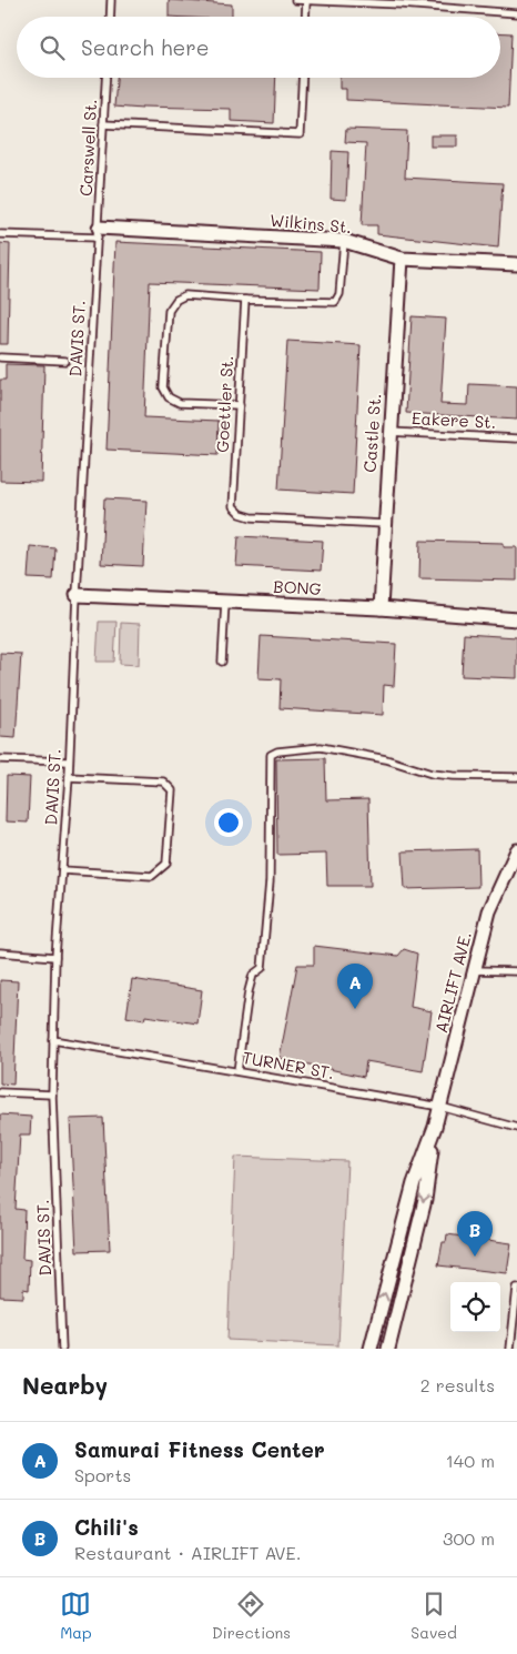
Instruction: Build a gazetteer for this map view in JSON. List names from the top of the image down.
{
  "streets": {
    "street": [
      "Wilkins St.",
      "Castle St.",
      "BONG",
      "AIRLIFT AVE."
    ],
    "lane": [
      "Carswell St.",
      "DAVIS ST.",
      "Goettler St.",
      "Eakere St.",
      "TURNER ST."
    ]
  },
  "crossings": [
    ["Carswell St.", "Wilkins St."],
    ["Carswell St.", "DAVIS ST."],
    ["Wilkins St.", "DAVIS ST."],
    ["Wilkins St.", "Castle St."],
    ["DAVIS ST.", "BONG"],
    ["DAVIS ST.", "TURNER ST."],
    ["Goettler St.", "Castle St."],
    ["Eakere St.", "Castle St."],
    ["Castle St.", "BONG"],
    ["AIRLIFT AVE.", "TURNER ST."]
  ],
  "page": {
    "search": "Search here",
    "pins": ["A", "B"],
    "heading": ["Nearby", "2 results"],
    "list": [
      {
        "mark": "A",
        "name": "Samurai Fitness Center",
        "note": "Sports",
        "value": "140 m"
      },
      {
        "mark": "B",
        "name": "Chili's",
        "note": "Restaurant · AIRLIFT AVE.",
        "value": "300 m"
      }
    ],
    "nav": ["Map", "Directions", "Saved"]
  }
}
